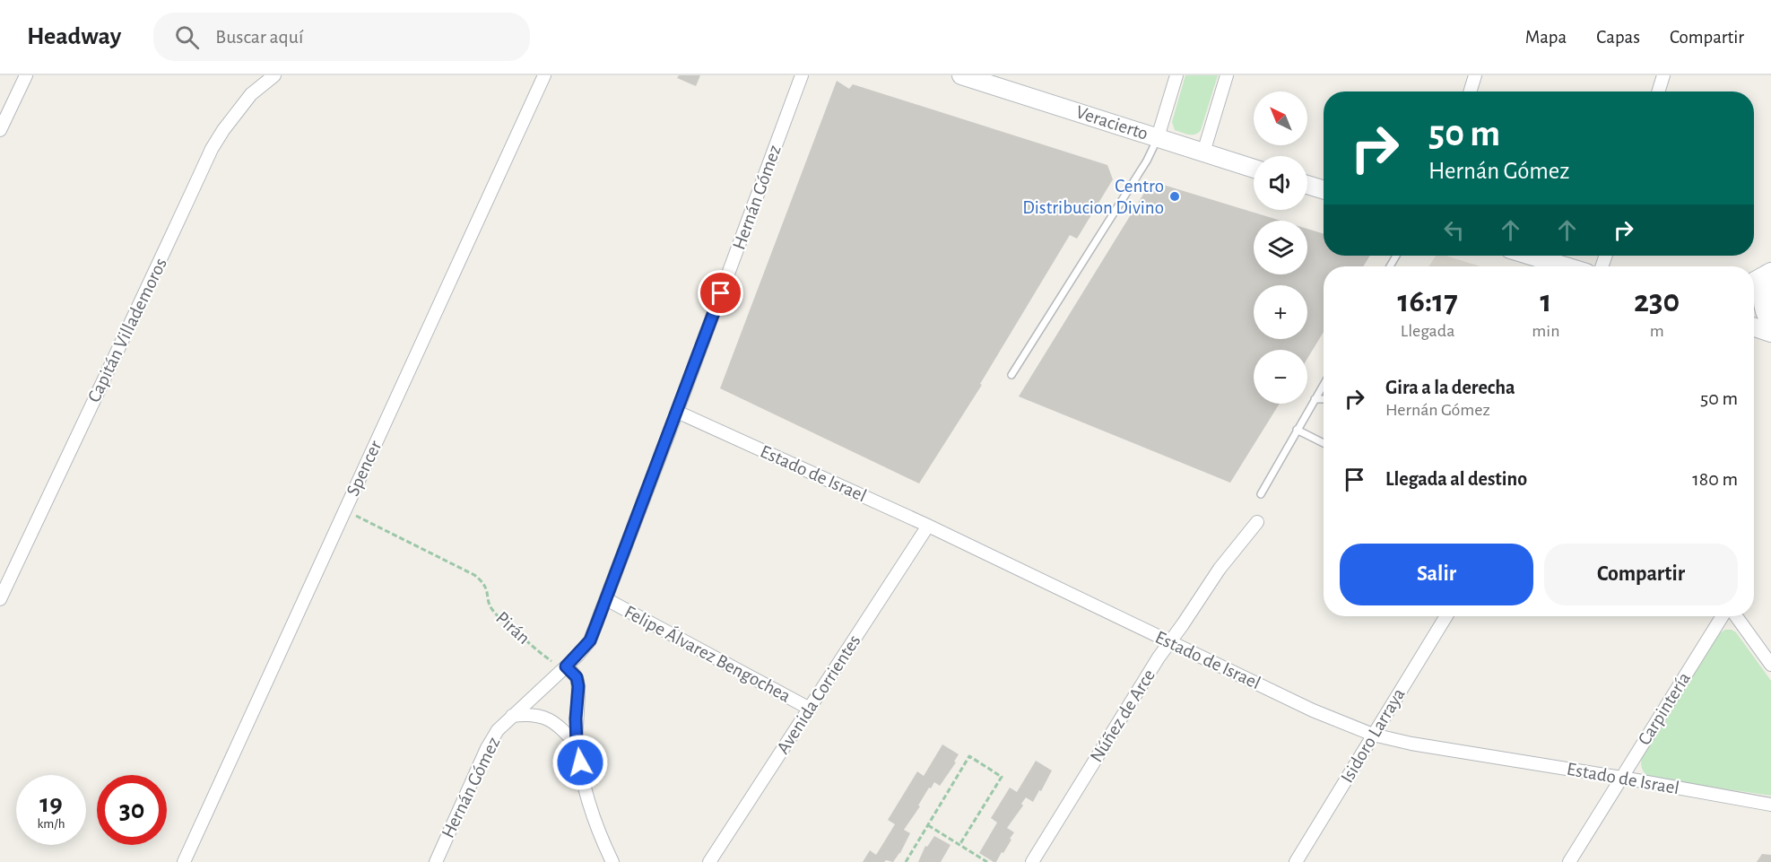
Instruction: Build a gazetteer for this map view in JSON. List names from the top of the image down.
{
  "streets": {
    "street": [
      "Veracierto",
      "Hernán Gómez",
      "Capitán Villademoros",
      "Spencer",
      "Estado de Israel",
      "Felipe Álvarez Bengochea",
      "Avenida Corrientes",
      "Carpintería",
      "Núñez de Arce",
      "Isidoro Larraya"
    ],
    "path": ["Pirán"]
  },
  "crossings": [
    ["Hernán Gómez", "Estado de Israel"],
    ["Hernán Gómez", "Pirán"],
    ["Hernán Gómez", "Felipe Álvarez Bengochea"],
    ["Spencer", "Pirán"],
    ["Estado de Israel", "Avenida Corrientes"],
    ["Estado de Israel", "Carpintería"],
    ["Estado de Israel", "Núñez de Arce"],
    ["Estado de Israel", "Isidoro Larraya"],
    ["Felipe Álvarez Bengochea", "Avenida Corrientes"]
  ],
  "places": ["Centro Distribucion Divino"],
  "north": "top left",
  "page": {
    "header": "Headway",
    "search": "Buscar aquí",
    "nav": ["Mapa", "Capas", "Compartir"],
    "map_buttons": ["+", "−"],
    "turn": ["50 m", "Hernán Gómez"],
    "eta": [
      "16:17",
      "Llegada",
      "1",
      "min",
      "230",
      "m"
    ],
    "list": [
      {
        "name": "Gira a la derecha",
        "note": "Hernán Gómez",
        "value": "50 m"
      },
      {
        "name": "Llegada al destino",
        "value": "180 m"
      }
    ],
    "buttons": ["Salir", "Compartir"],
    "speed": "19 km/h",
    "limit": "30"
  }
}
